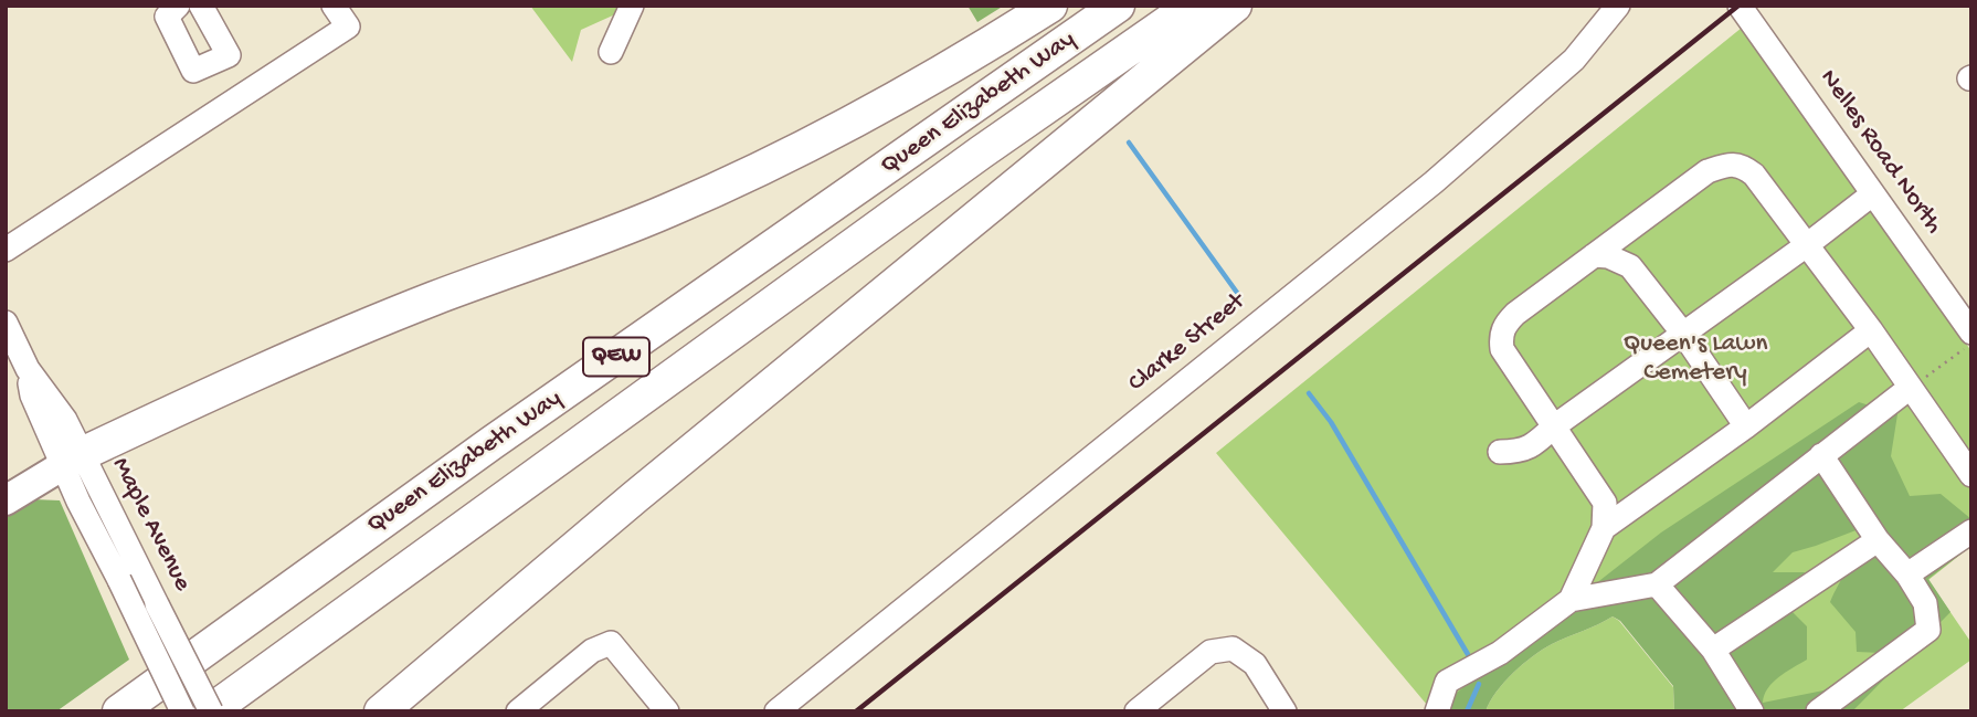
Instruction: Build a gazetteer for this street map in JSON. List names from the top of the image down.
{
  "streets": {
    "highway": ["Queen Elizabeth Way", "QEW"],
    "street": ["Nelles Road North", "Clarke Street", "Maple Avenue"]
  },
  "crossings": [
    ["Queen Elizabeth Way", "Maple Avenue"]
  ],
  "parks": ["Queen's Lawn Cemetery"]
}
